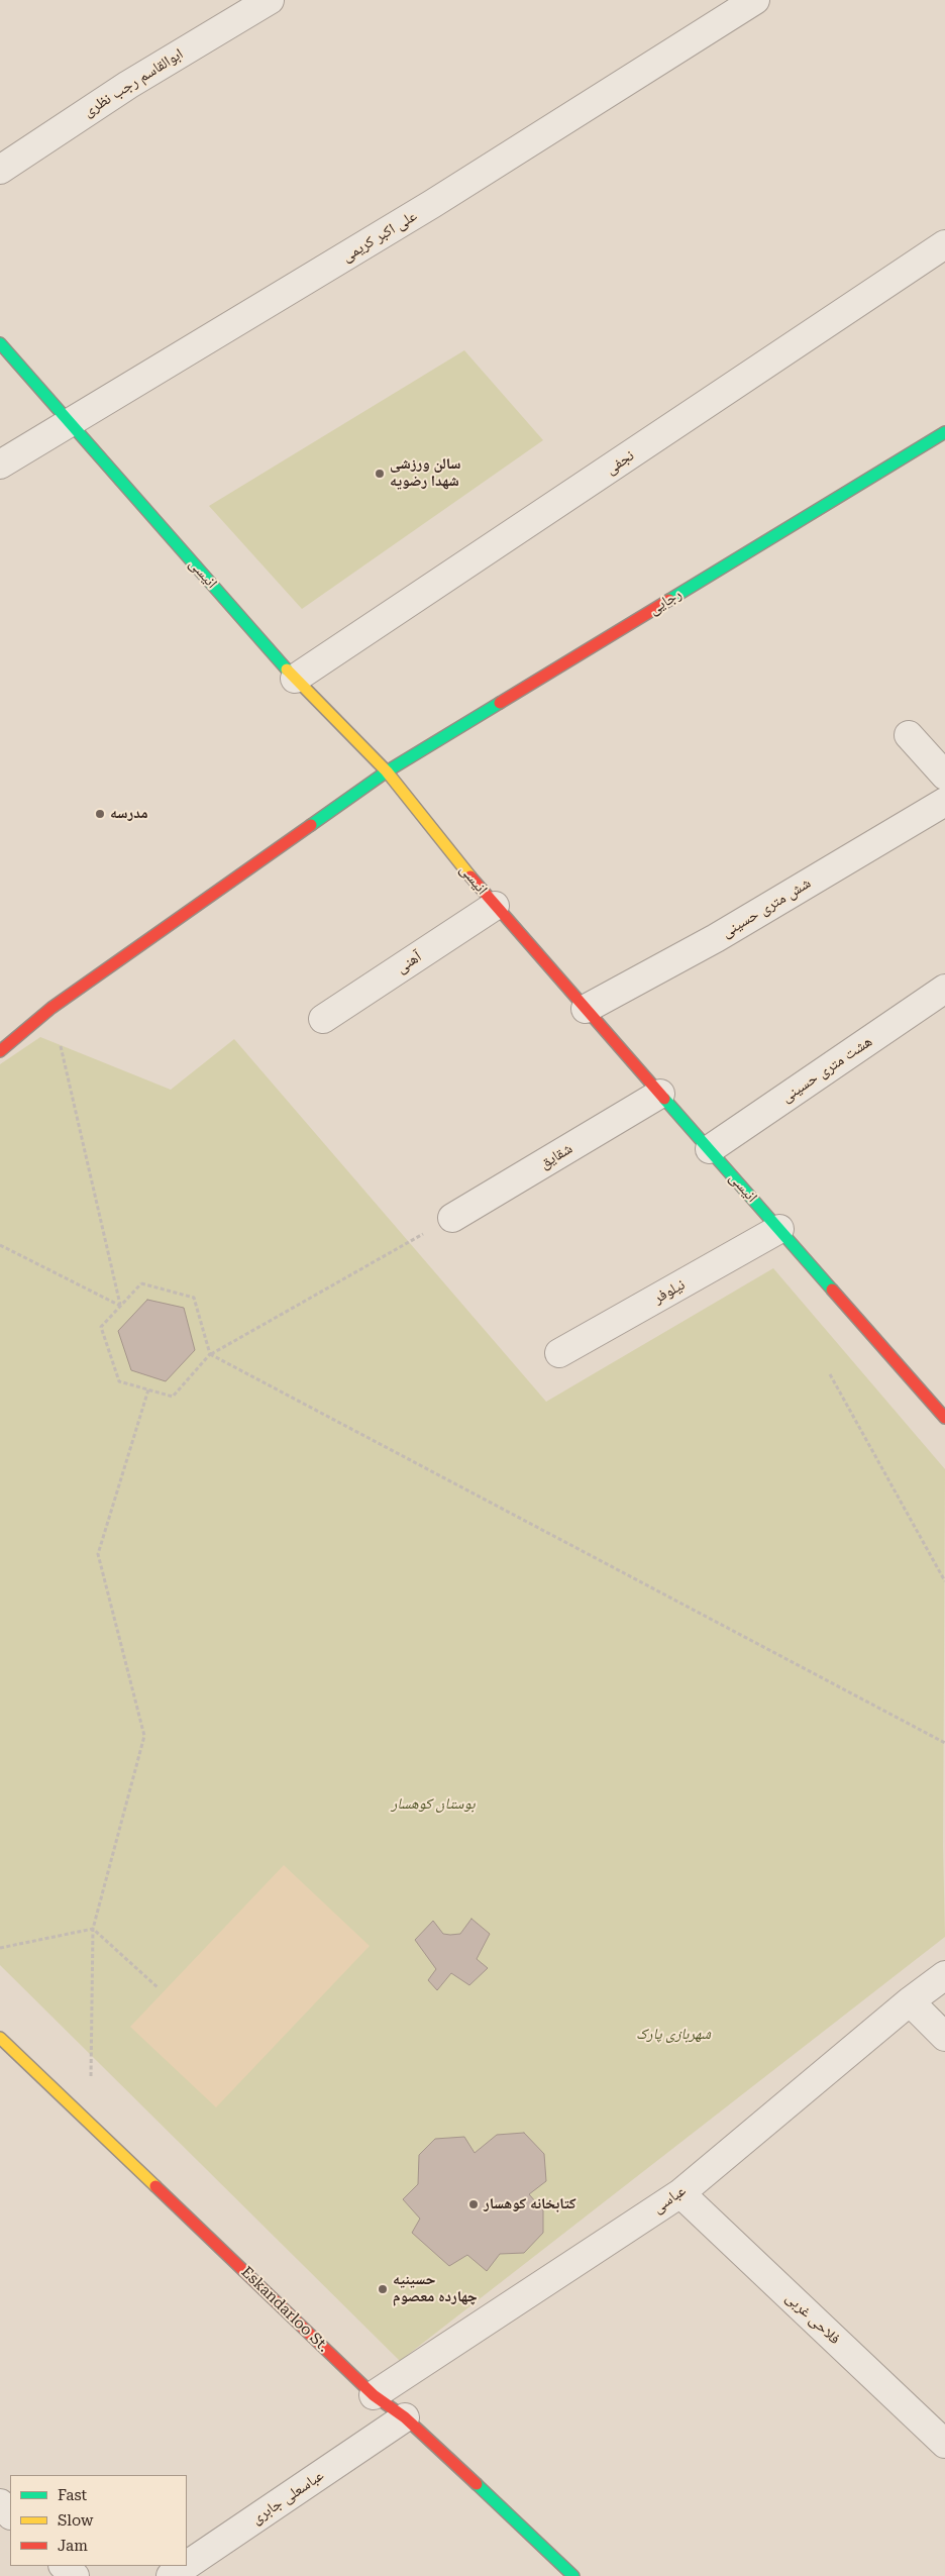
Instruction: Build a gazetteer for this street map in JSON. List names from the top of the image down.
{
  "streets": {
    "street": [
      "ابوالقاسم رجب نظری",
      "علی اکبر کریمی",
      "نجفی",
      "انیسی",
      "رجایی",
      "شش متری حسینی",
      "آهنی",
      "هشت متری حسینی",
      "شقایق",
      "نیلوفر",
      "عباسی",
      "Eskandarloo St.",
      "فلاحی غربی",
      "عباسعلی جابری"
    ]
  },
  "crossings": [
    ["علی اکبر کریمی", "انیسی"],
    ["نجفی", "انیسی"],
    ["انیسی", "رجایی"],
    ["انیسی", "شش متری حسینی"],
    ["انیسی", "آهنی"],
    ["انیسی", "هشت متری حسینی"],
    ["انیسی", "شقایق"],
    ["انیسی", "نیلوفر"],
    ["عباسی", "Eskandarloo St."],
    ["عباسی", "فلاحی غربی"],
    ["Eskandarloo St.", "عباسعلی جابری"]
  ],
  "parks": ["بوستان کوهسار", "شهربازی پارک"],
  "places": [
    "سالن ورزشی شهدا رضویه",
    "مدرسه",
    "کتابخانه کوهسار",
    "حسینیه چهارده معصوم"
  ],
  "legend": ["Fast", "Slow", "Jam"]
}
